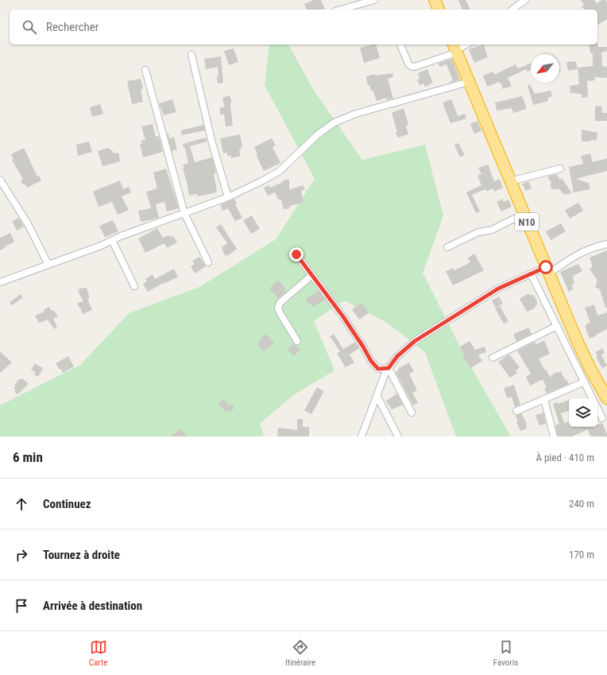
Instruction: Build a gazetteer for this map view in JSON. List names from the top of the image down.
{
  "streets": {
    "highway": ["N10"]
  },
  "north": "bottom left",
  "page": {
    "search": "Rechercher",
    "heading": ["6 min", "À pied · 410 m"],
    "list": [
      ["Continuez", "240 m"],
      ["Tournez à droite", "170 m"],
      "Arrivée à destination"
    ],
    "nav": ["Carte", "Itinéraire", "Favoris"]
  }
}
